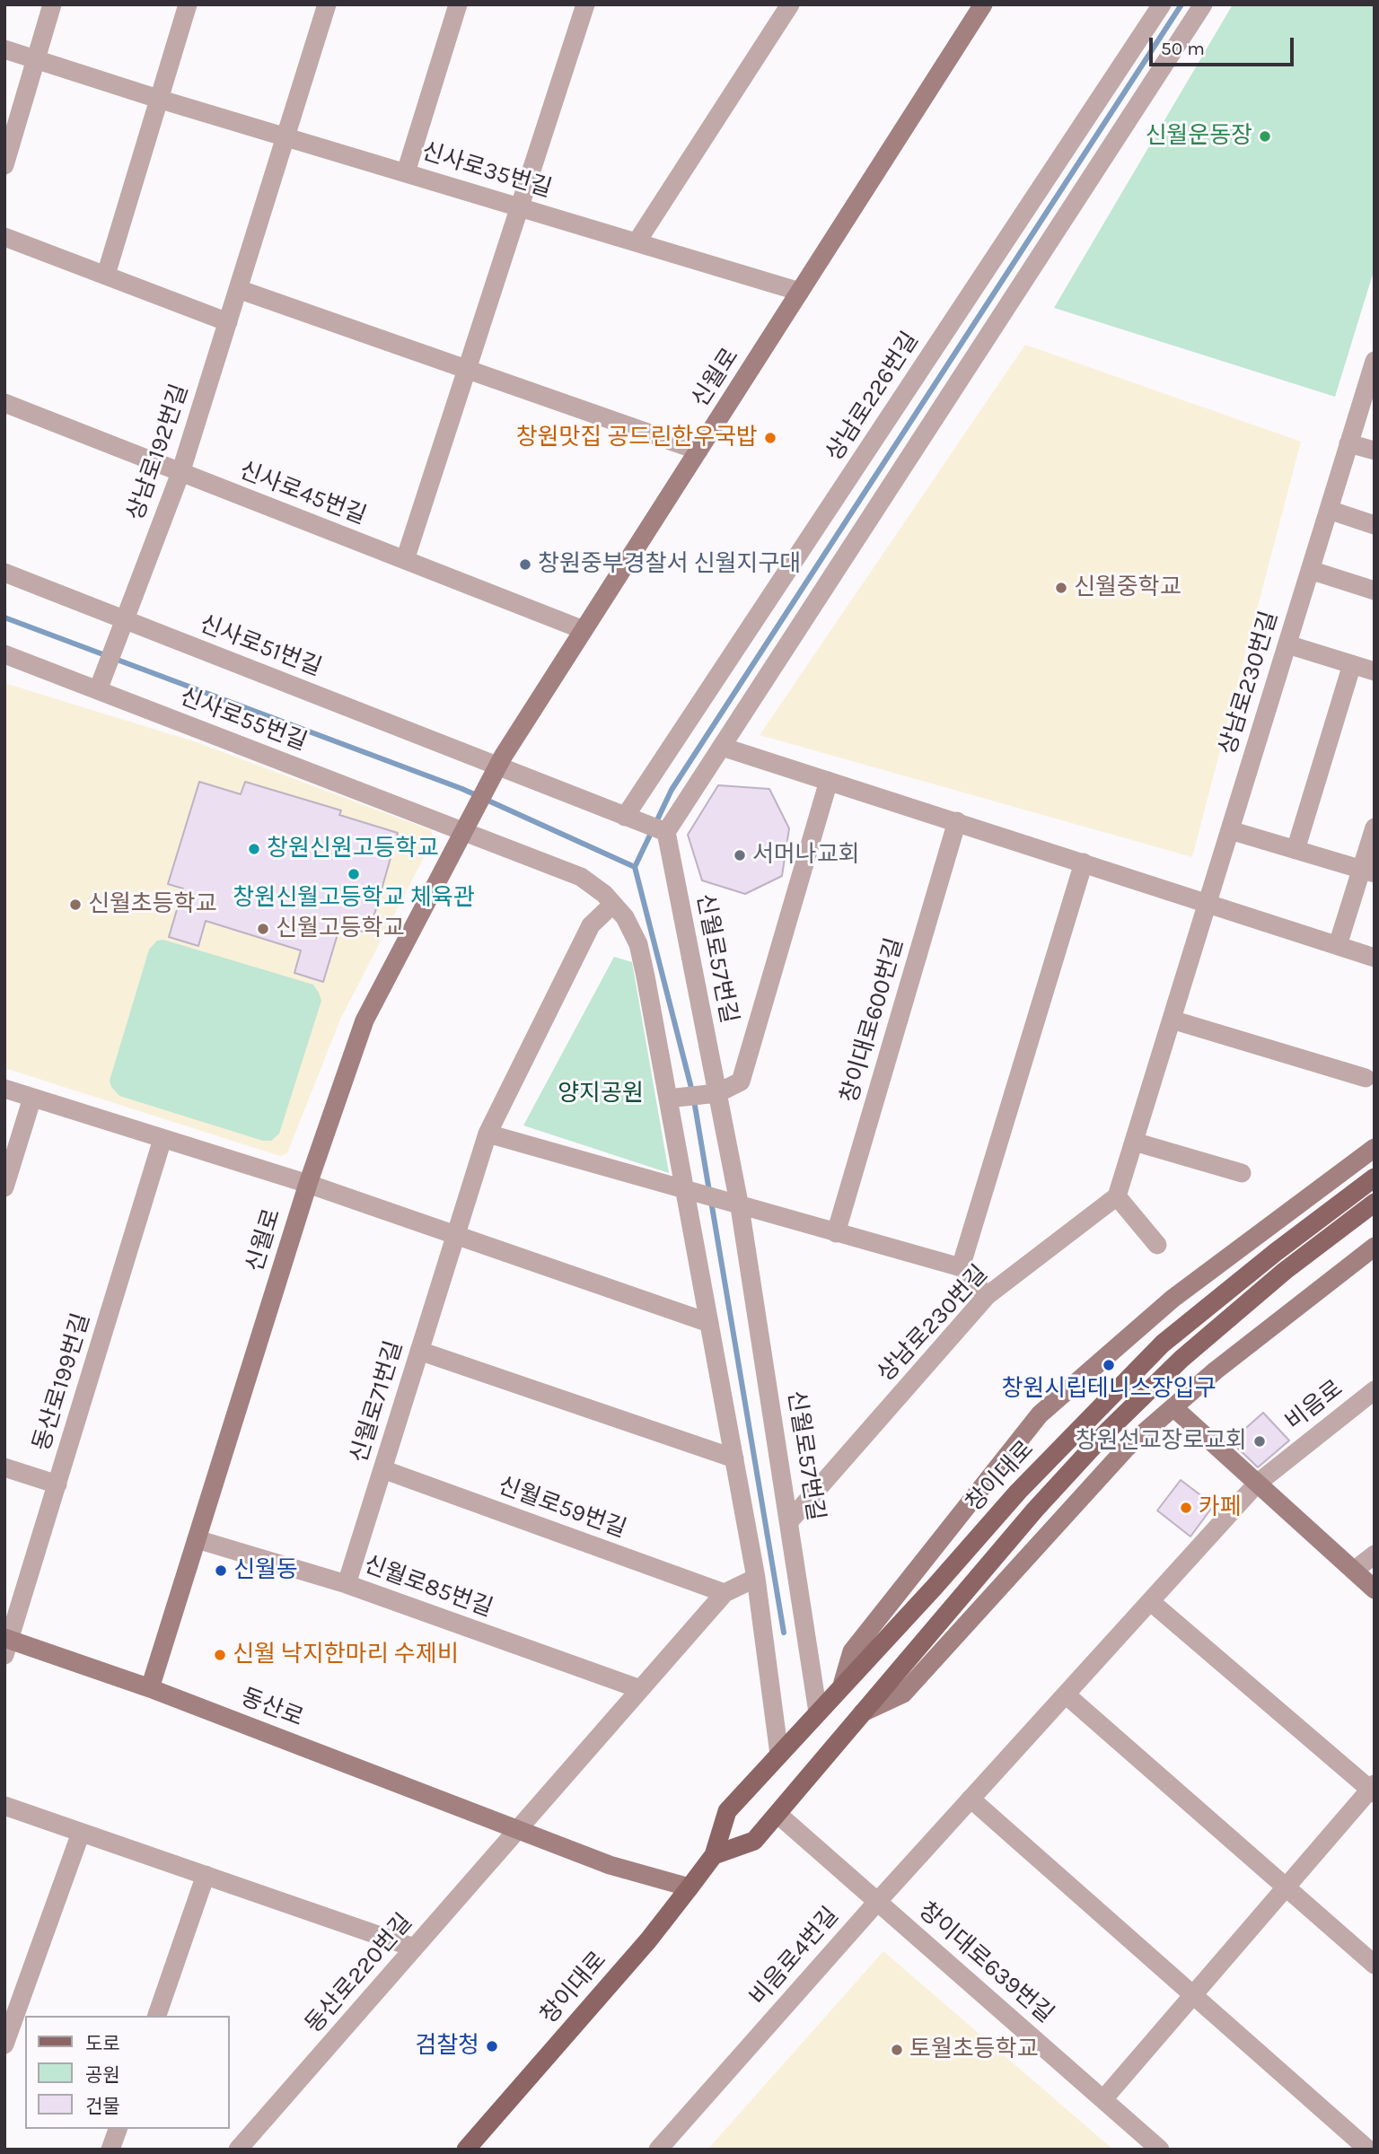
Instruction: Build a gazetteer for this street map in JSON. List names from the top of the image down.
{
  "streets": {
    "main road": ["창이대로"],
    "street": [
      "신사로35번길",
      "신월로",
      "상남로226번길",
      "상남로192번길",
      "신사로45번길",
      "신사로51번길",
      "상남로230번길",
      "신사로55번길",
      "신월로57번길",
      "창이대로600번길",
      "동산로199번길",
      "신월로71번길",
      "비음로",
      "신월로59번길",
      "신월로85번길",
      "동산로",
      "비음로4번길",
      "창이대로639번길",
      "동산로220번길"
    ]
  },
  "crossings": [
    ["신사로35번길", "신월로"],
    ["신사로35번길", "상남로192번길"],
    ["신월로", "신사로45번길"],
    ["신월로", "신사로51번길"],
    ["신월로", "신사로55번길"],
    ["신월로", "신월로85번길"],
    ["신월로", "동산로"],
    ["상남로192번길", "신사로45번길"],
    ["상남로192번길", "신사로51번길"],
    ["상남로192번길", "신사로55번길"],
    ["상남로230번길", "신월로57번길"],
    ["신월로57번길", "창이대로"],
    ["동산로199번길", "동산로"],
    ["신월로71번길", "신월로59번길"],
    ["신월로71번길", "신월로85번길"],
    ["비음로", "비음로4번길"],
    ["창이대로", "동산로"],
    ["창이대로", "창이대로639번길"],
    ["동산로", "동산로220번길"],
    ["비음로4번길", "창이대로639번길"]
  ],
  "parks": ["양지공원"],
  "places": [
    "신월운동장",
    "창원맛집 공드린한우국밥",
    "창원중부경찰서 신월지구대",
    "신월중학교",
    "창원신원고등학교",
    "서머나교회",
    "창원신월고등학교 체육관",
    "신월초등학교",
    "신월고등학교",
    "창원시립테니스장입구",
    "창원선교장로교회",
    "카페",
    "신월동",
    "신월 낙지한마리 수제비",
    "검찰청",
    "토월초등학교"
  ],
  "legend": ["도로", "공원", "건물"],
  "scale_bar": "50 m"
}
